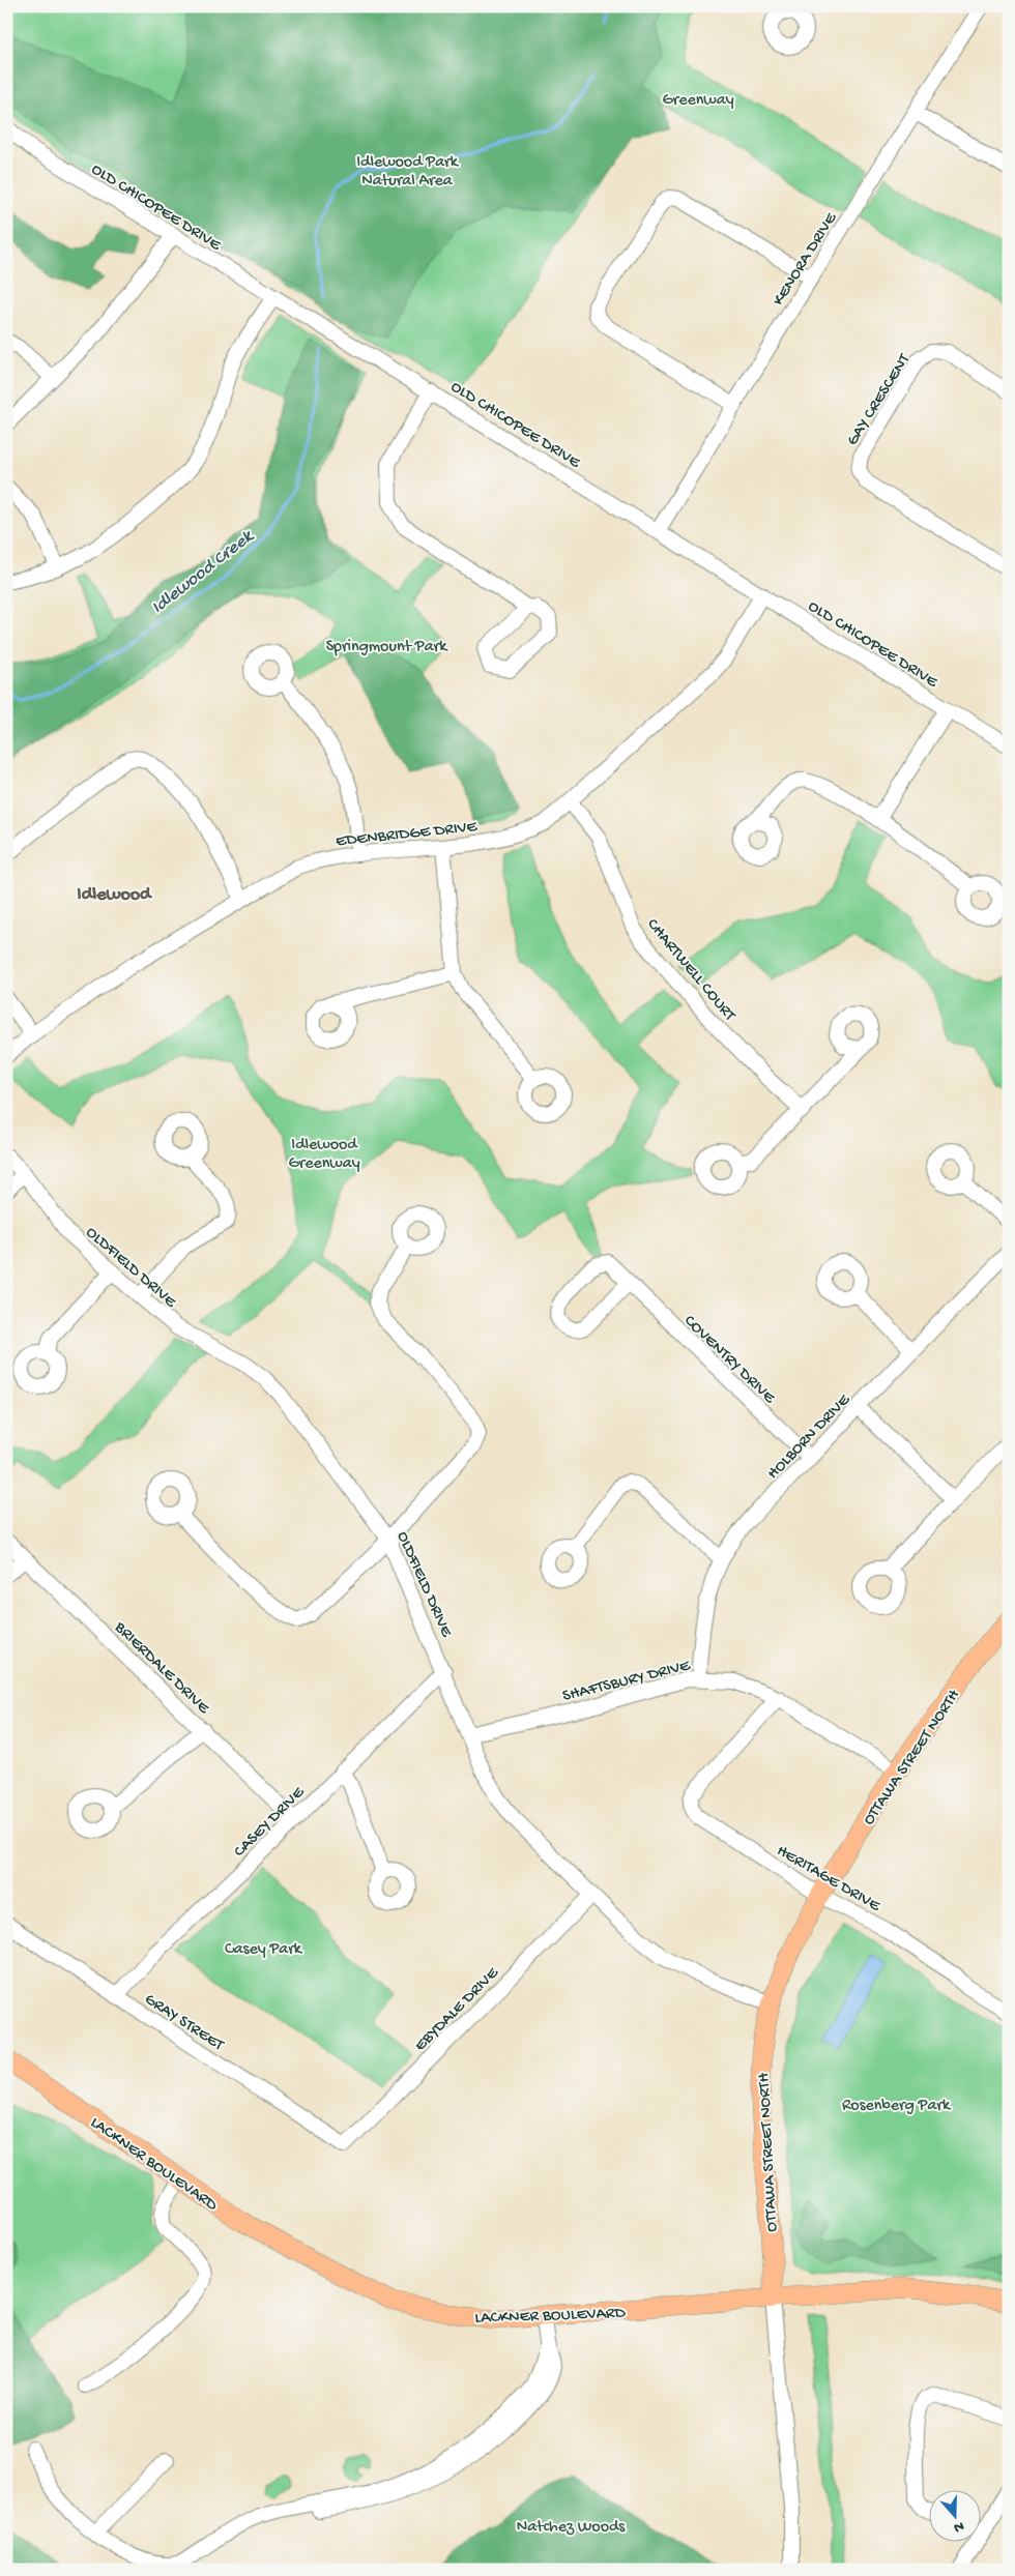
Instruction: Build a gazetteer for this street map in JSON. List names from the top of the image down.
{
  "streets": {
    "main road": ["OTTAWA STREET NORTH", "LACKNER BOULEVARD"],
    "street": [
      "OLD CHICOPEE DRIVE",
      "KENORA DRIVE",
      "GAY CRESCENT",
      "EDENBRIDGE DRIVE",
      "CHARTWELL COURT",
      "OLDFIELD DRIVE",
      "COVENTRY DRIVE",
      "HOLBORN DRIVE",
      "BRIERDALE DRIVE",
      "SHAFTSBURY DRIVE",
      "CASEY DRIVE",
      "HERITAGE DRIVE",
      "EBYDALE DRIVE",
      "GRAY STREET"
    ]
  },
  "crossings": [
    ["OLD CHICOPEE DRIVE", "KENORA DRIVE"],
    ["OLD CHICOPEE DRIVE", "EDENBRIDGE DRIVE"],
    ["EDENBRIDGE DRIVE", "CHARTWELL COURT"],
    ["OLDFIELD DRIVE", "SHAFTSBURY DRIVE"],
    ["OLDFIELD DRIVE", "OTTAWA STREET NORTH"],
    ["OLDFIELD DRIVE", "CASEY DRIVE"],
    ["OLDFIELD DRIVE", "EBYDALE DRIVE"],
    ["COVENTRY DRIVE", "HOLBORN DRIVE"],
    ["HOLBORN DRIVE", "SHAFTSBURY DRIVE"],
    ["BRIERDALE DRIVE", "CASEY DRIVE"],
    ["SHAFTSBURY DRIVE", "OTTAWA STREET NORTH"],
    ["SHAFTSBURY DRIVE", "HERITAGE DRIVE"],
    ["OTTAWA STREET NORTH", "HERITAGE DRIVE"],
    ["OTTAWA STREET NORTH", "LACKNER BOULEVARD"],
    ["CASEY DRIVE", "GRAY STREET"],
    ["EBYDALE DRIVE", "GRAY STREET"]
  ],
  "districts": ["Idlewood"],
  "water": ["Idlewood Creek"],
  "parks": [
    "Greenway",
    "Idlewood Park Natural Area",
    "Springmount Park",
    "Idlewood Greenway",
    "Casey Park",
    "Rosenberg Park",
    "Natchez Woods"
  ],
  "north": "bottom"
}
